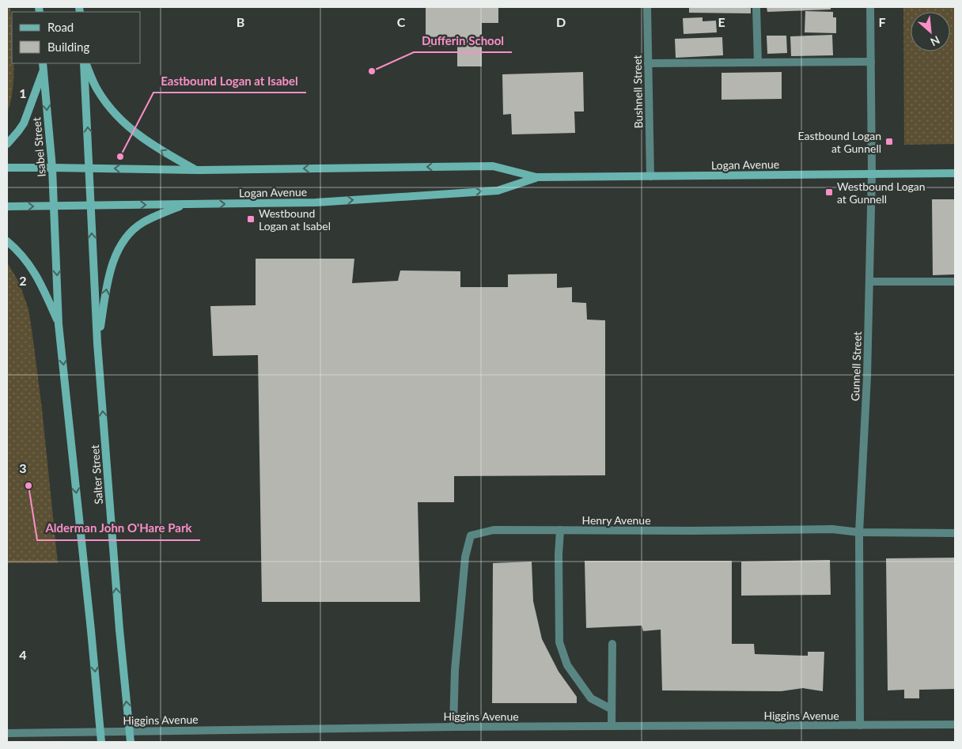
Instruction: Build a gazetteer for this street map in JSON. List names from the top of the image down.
{
  "streets": {
    "main road": ["Isabel Street", "Logan Avenue", "Salter Street"],
    "street": [
      "Bushnell Street",
      "Gunnell Street",
      "Henry Avenue",
      "Higgins Avenue"
    ]
  },
  "crossings": [
    ["Bushnell Street", "Logan Avenue"],
    ["Isabel Street", "Logan Avenue"],
    ["Isabel Street", "Salter Street"],
    ["Logan Avenue", "Gunnell Street"],
    ["Logan Avenue", "Salter Street"],
    ["Gunnell Street", "Henry Avenue"],
    ["Gunnell Street", "Higgins Avenue"],
    ["Henry Avenue", "Higgins Avenue"]
  ],
  "places": {
    "other": ["Dufferin School", "Eastbound Logan at Isabel", "Alderman John O'Hare Park"],
    "transit": ["Eastbound Logan at Gunnell", "Westbound Logan at Gunnell", "Westbound Logan at Isabel"]
  },
  "legend": ["Road", "Building"],
  "north": "bottom right",
  "grid": {
    "columns": [
      "B",
      "C",
      "D",
      "E",
      "F"
    ],
    "rows": [
      "1",
      "2",
      "3",
      "4"
    ]
  }
}
